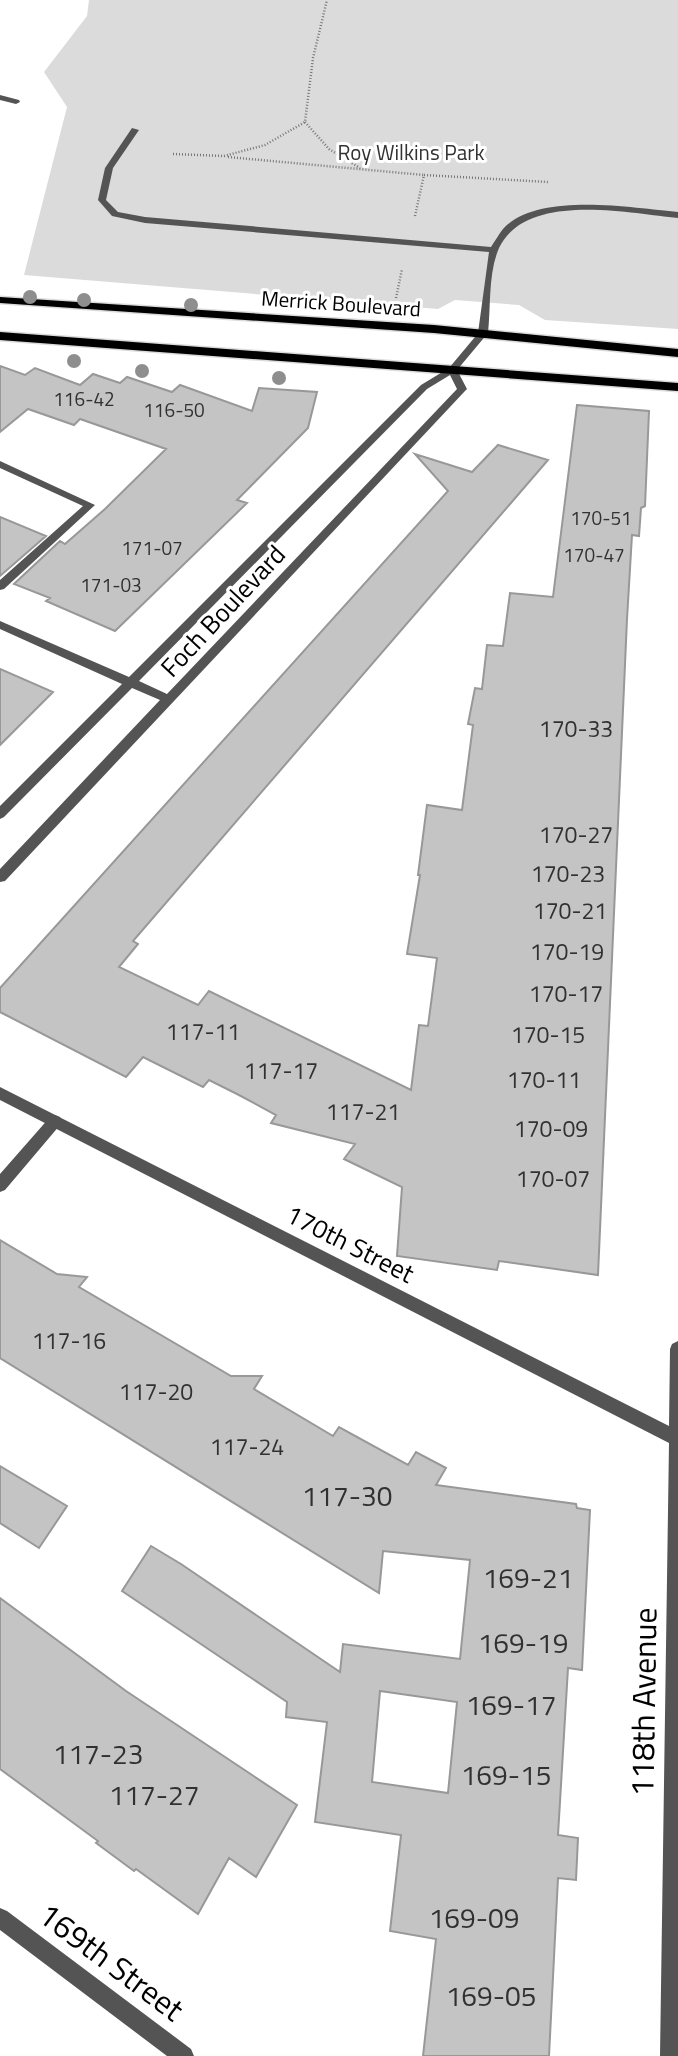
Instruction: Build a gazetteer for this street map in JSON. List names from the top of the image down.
{
  "streets": {
    "main road": ["Merrick Boulevard"],
    "street": [
      "Foch Boulevard",
      "170th Street",
      "118th Avenue",
      "169th Street"
    ]
  },
  "crossings": [
    ["Merrick Boulevard", "Foch Boulevard"],
    ["170th Street", "118th Avenue"]
  ],
  "parks": ["Roy Wilkins Park"],
  "house_numbers": [
    "116-42",
    "116-50",
    "170-51",
    "171-07",
    "170-47",
    "171-03",
    "170-33",
    "170-27",
    "170-23",
    "170-21",
    "170-19",
    "170-17",
    "117-11",
    "170-15",
    "117-17",
    "170-11",
    "117-21",
    "170-09",
    "170-07",
    "117-16",
    "117-20",
    "117-24",
    "117-30",
    "169-21",
    "169-19",
    "169-17",
    "117-23",
    "169-15",
    "117-27",
    "169-09",
    "169-05"
  ]
}
